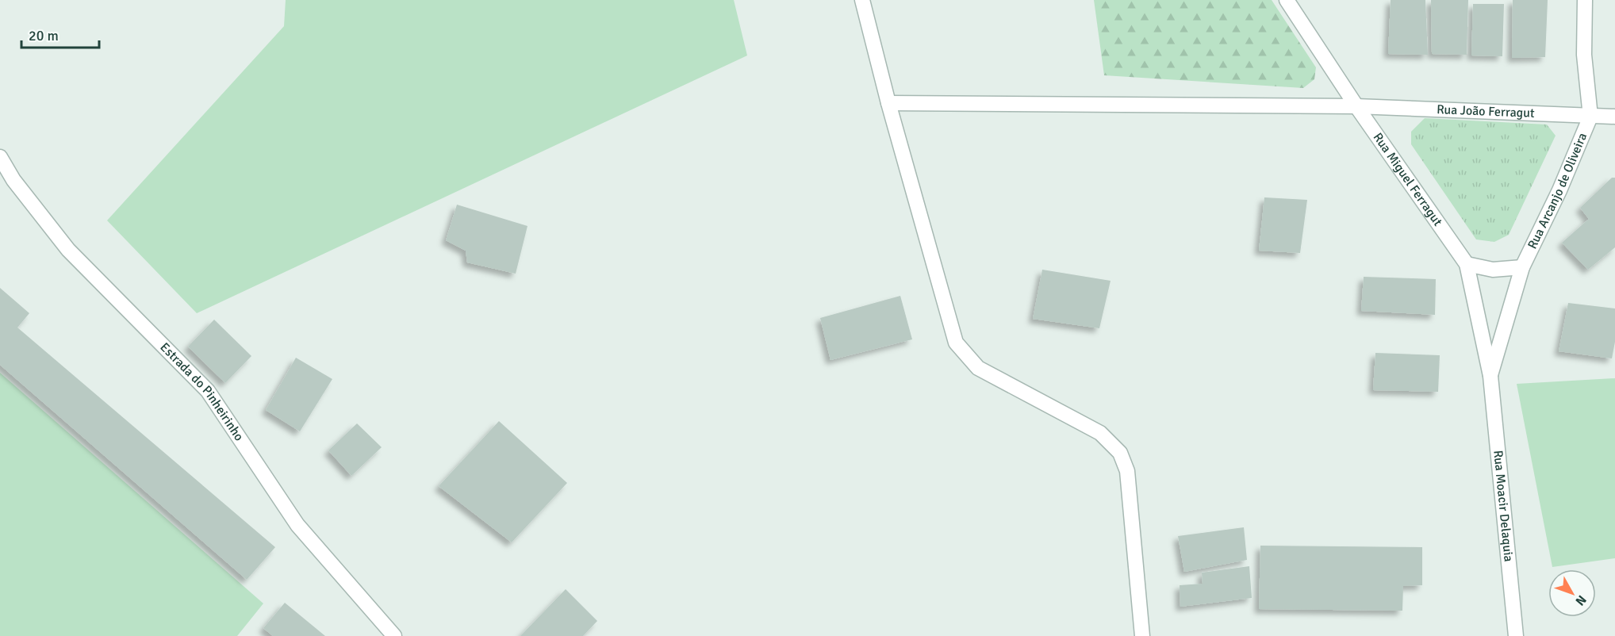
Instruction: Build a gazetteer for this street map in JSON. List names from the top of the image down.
{
  "streets": {
    "street": [
      "Rua João Ferragut",
      "Rua Miguel Ferragut",
      "Rua Arcanjo de Oliveira",
      "Estrada do Pinheirinho",
      "Rua Moacir Delaquia"
    ]
  },
  "crossings": [
    ["Rua João Ferragut", "Rua Miguel Ferragut"],
    ["Rua João Ferragut", "Rua Arcanjo de Oliveira"],
    ["Rua Miguel Ferragut", "Rua Arcanjo de Oliveira"],
    ["Rua Miguel Ferragut", "Rua Moacir Delaquia"],
    ["Rua Arcanjo de Oliveira", "Rua Moacir Delaquia"]
  ],
  "scale_bar": "20 m",
  "north": "bottom right"
}
